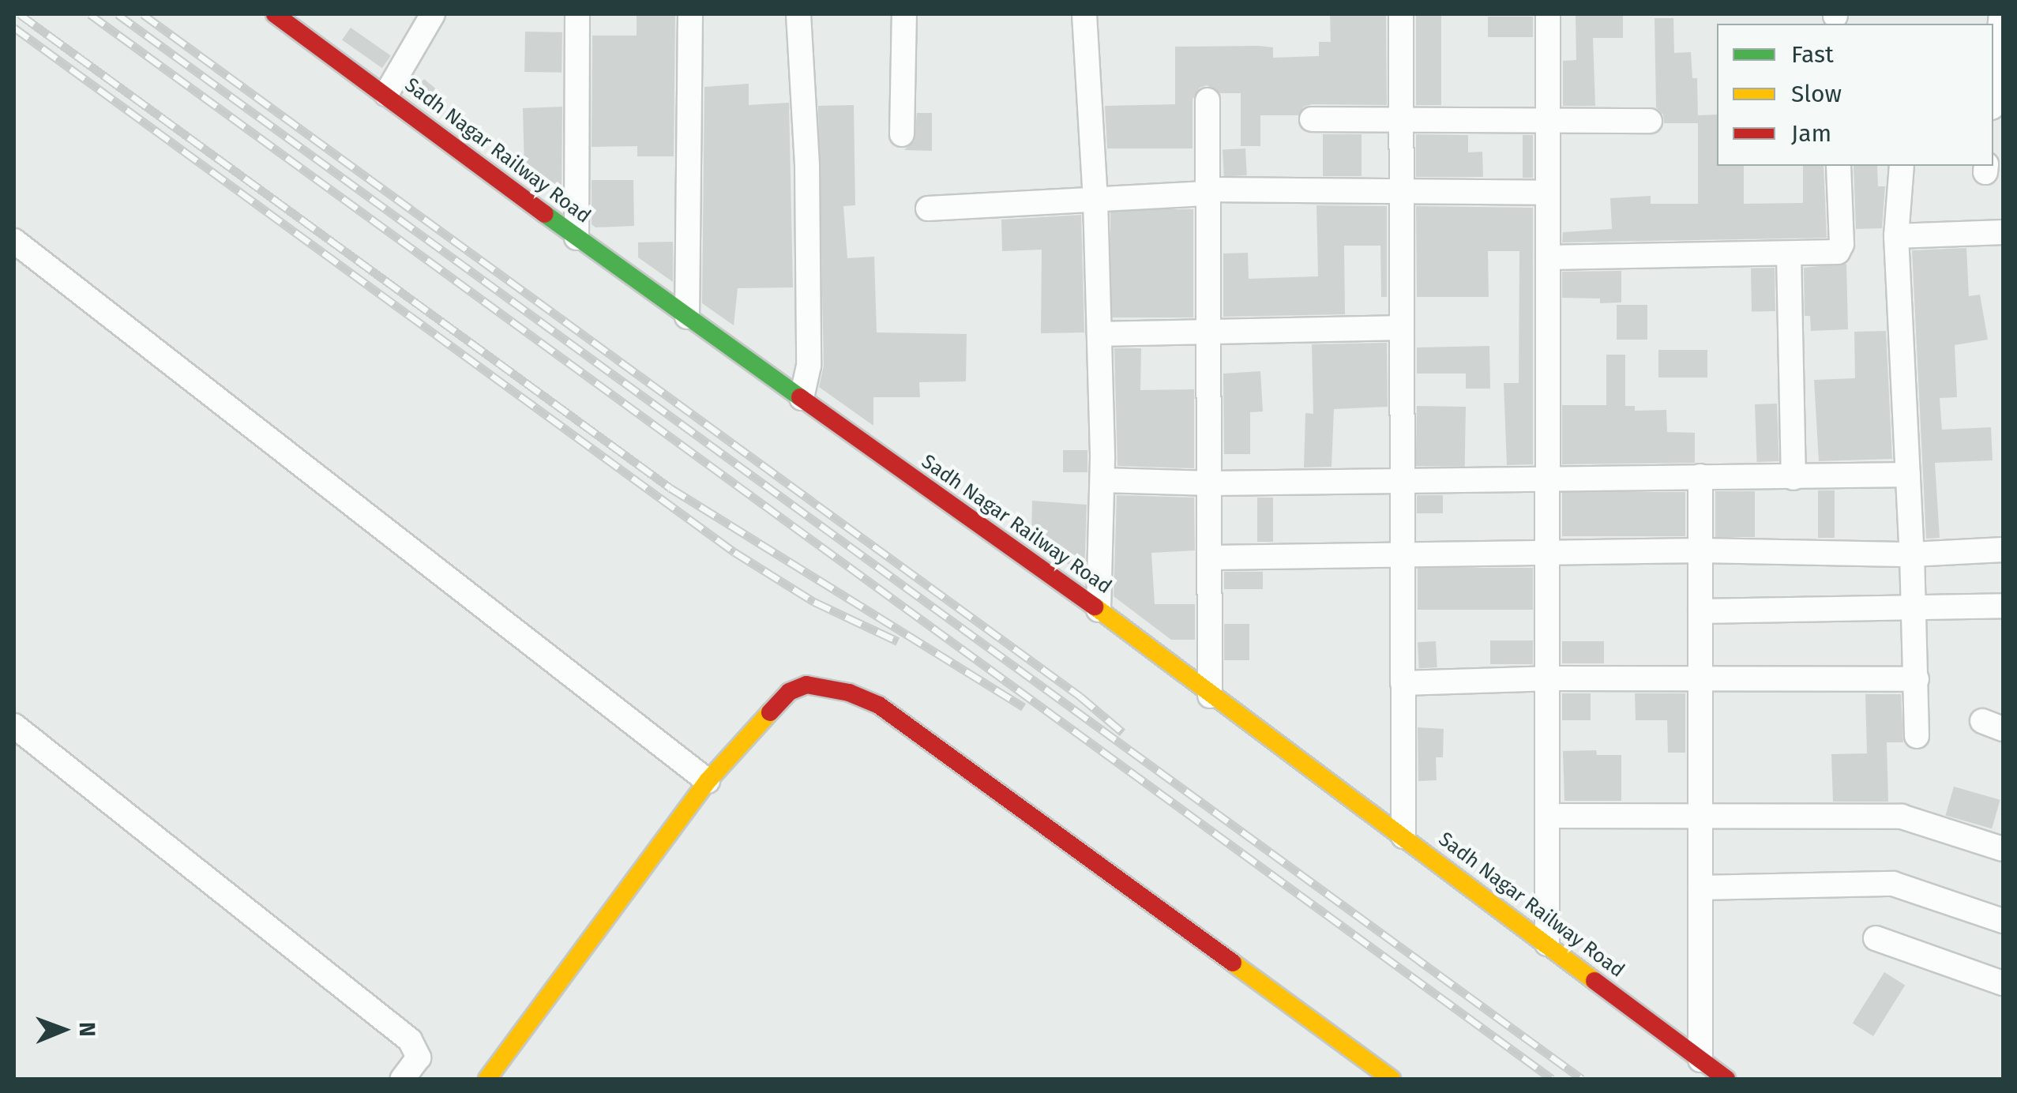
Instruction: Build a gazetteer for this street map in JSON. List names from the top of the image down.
{
  "streets": {
    "street": ["Sadh Nagar Railway Road"]
  },
  "legend": ["Fast", "Slow", "Jam"],
  "north": "right"
}
